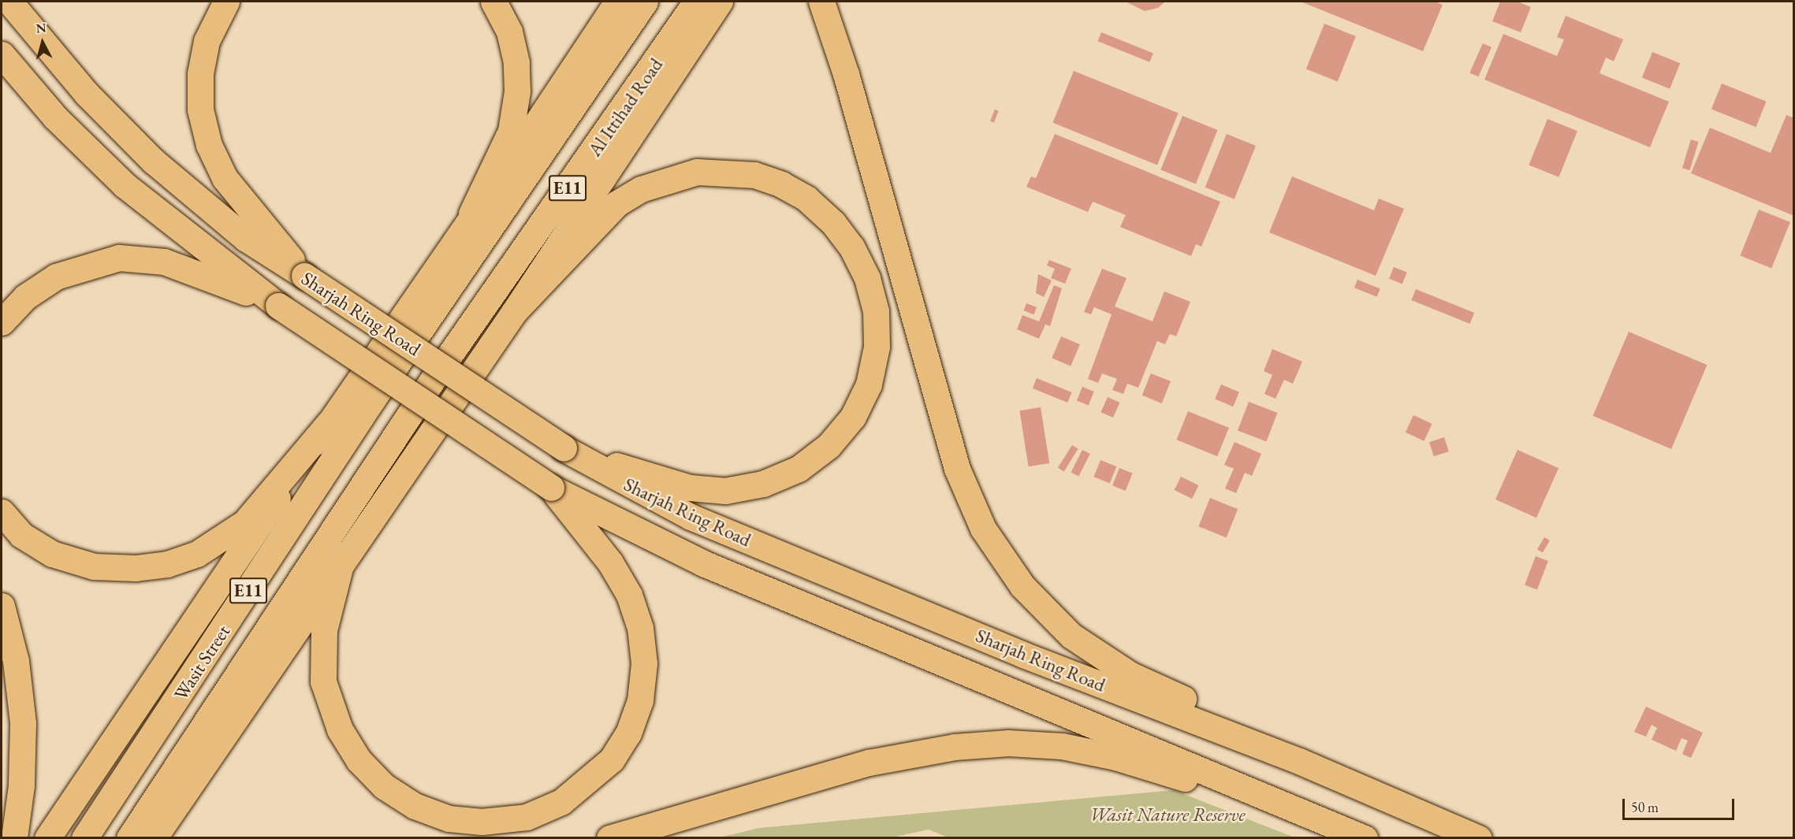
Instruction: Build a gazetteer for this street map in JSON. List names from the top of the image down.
{
  "streets": {
    "main road": [
      "Al Ittihad Road",
      "E11",
      "Sharjah Ring Road",
      "Wasit Street"
    ]
  },
  "crossings": [
    ["Al Ittihad Road", "Wasit Street"]
  ],
  "parks": ["Wasit Nature Reserve"],
  "scale_bar": "50 m",
  "north": "top"
}
